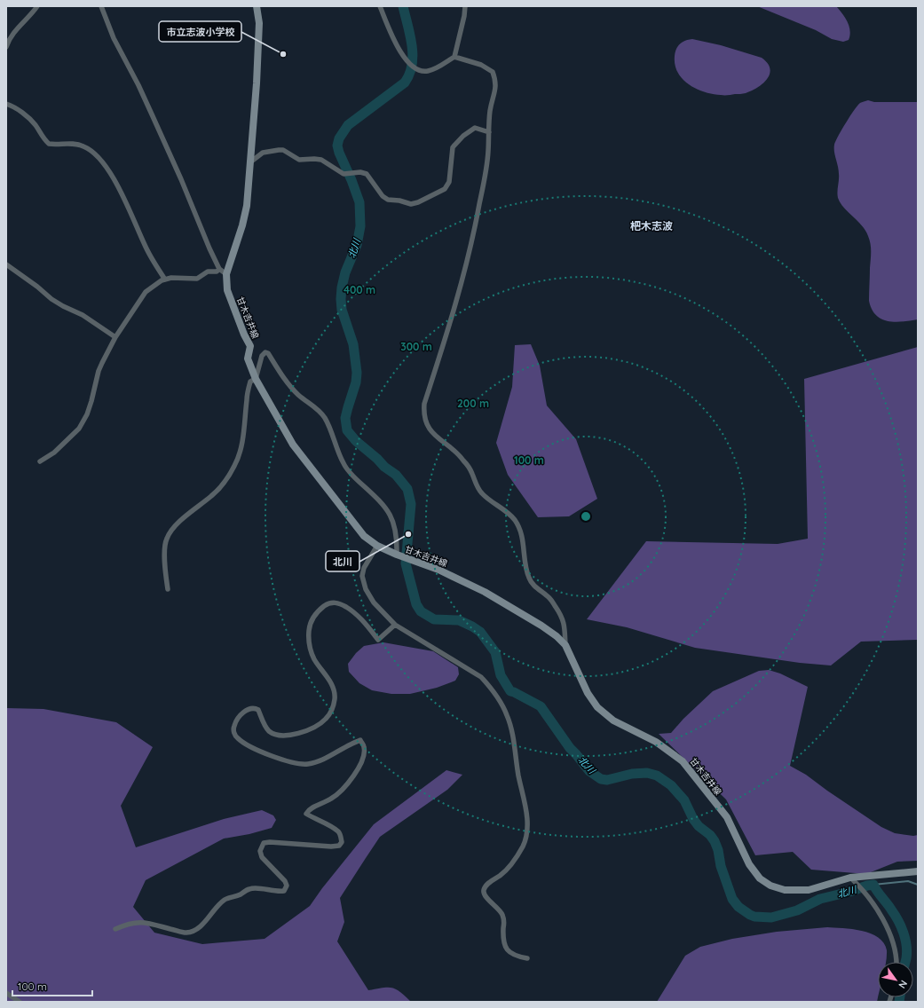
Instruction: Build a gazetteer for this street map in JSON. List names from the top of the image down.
{
  "streets": {
    "main road": ["甘木吉井線"]
  },
  "districts": ["杷木志波"],
  "water": ["北川"],
  "places": ["市立志波小学校", "北川"],
  "scale_bar": "100 m",
  "north": "bottom right",
  "rings": [
    "400 m",
    "300 m",
    "200 m",
    "100 m"
  ]
}
